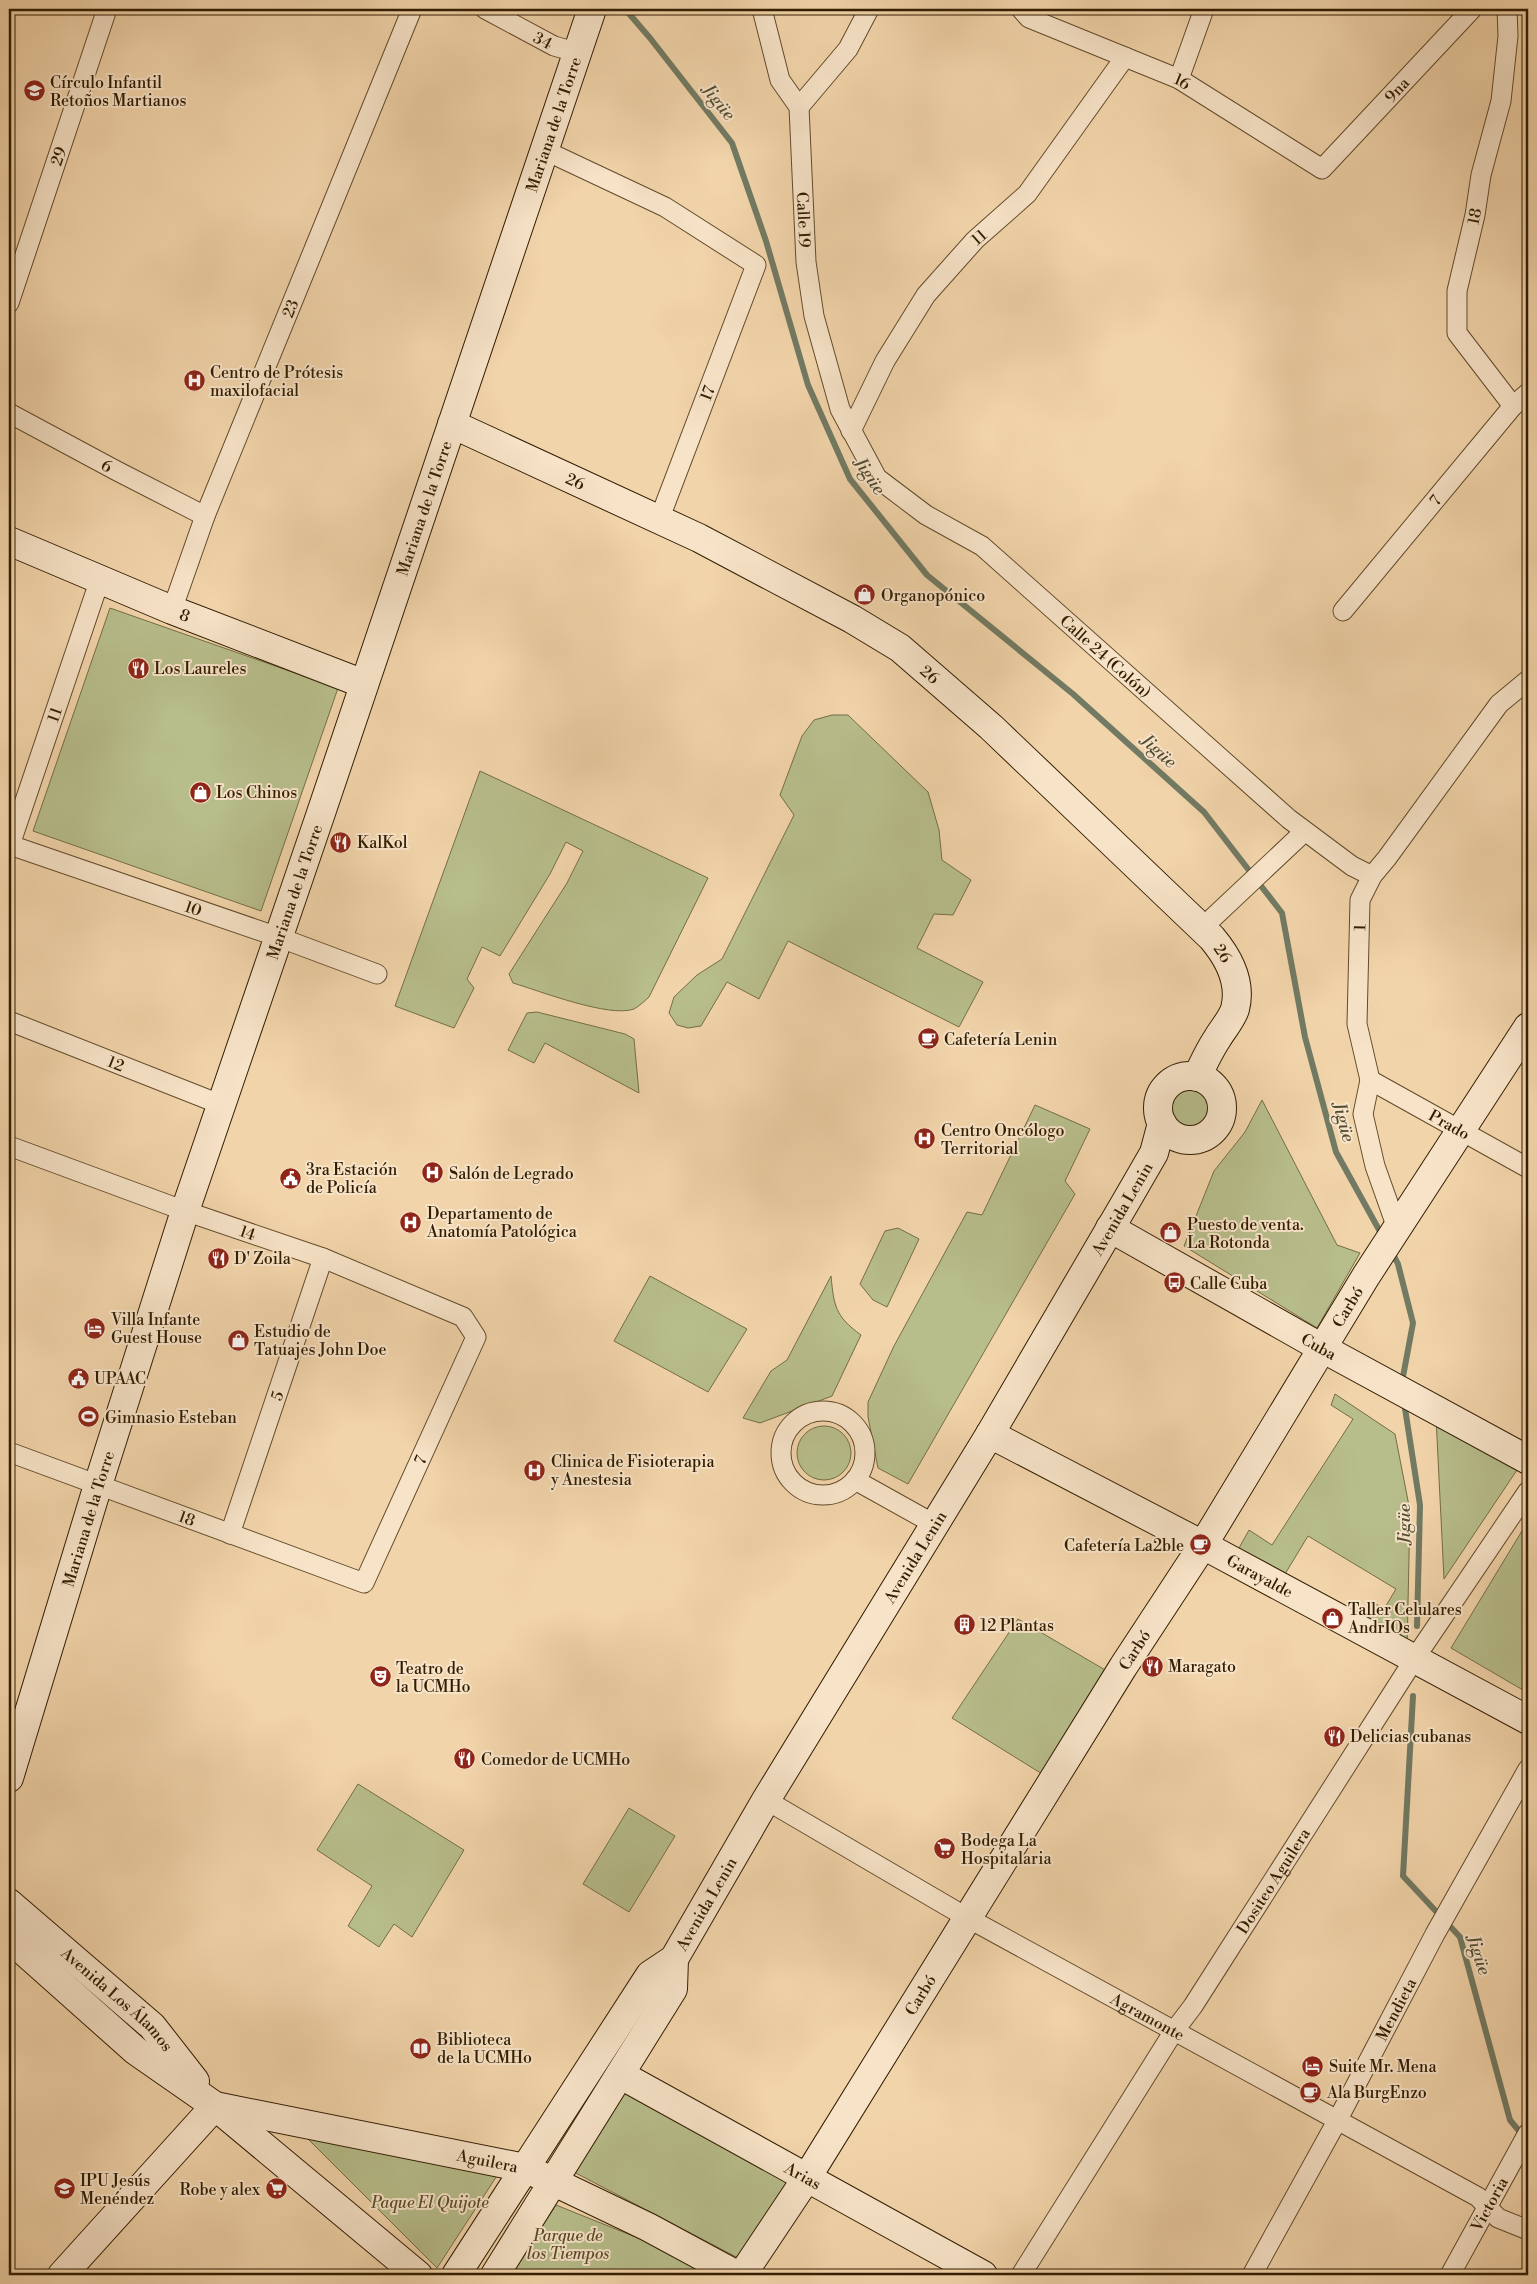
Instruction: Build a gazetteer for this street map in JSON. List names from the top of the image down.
{
  "streets": {
    "street": [
      "34",
      "16",
      "9na",
      "Mariana de la Torre",
      "29",
      "18",
      "Calle 19",
      "11",
      "23",
      "17",
      "6",
      "26",
      "7",
      "8",
      "Calle 24 (Colón)",
      "10",
      "1",
      "12",
      "Prado",
      "Avenida Lenin",
      "14",
      "Carbó",
      "Cuba",
      "5",
      "Garayalde",
      "Dositeo Aguilera",
      "Avenida Los Álamos",
      "Mendieta",
      "Agramonte",
      "Aguilera",
      "Arias",
      "Victoria"
    ]
  },
  "crossings": [
    ["34", "Mariana de la Torre"],
    ["16", "9na"],
    ["16", "11"],
    ["Mariana de la Torre", "18"],
    ["Mariana de la Torre", "17"],
    ["Mariana de la Torre", "26"],
    ["Mariana de la Torre", "8"],
    ["Mariana de la Torre", "10"],
    ["Mariana de la Torre", "12"],
    ["Mariana de la Torre", "14"],
    ["18", "7"],
    ["18", "5"],
    ["Calle 19", "11"],
    ["Calle 19", "Calle 24 (Colón)"],
    ["11", "8"],
    ["11", "Calle 24 (Colón)"],
    ["11", "10"],
    ["23", "6"],
    ["23", "8"],
    ["17", "26"],
    ["26", "Avenida Lenin"],
    ["7", "14"],
    ["Calle 24 (Colón)", "1"],
    ["1", "Prado"],
    ["1", "Carbó"],
    ["Prado", "Carbó"],
    ["Avenida Lenin", "Cuba"],
    ["Avenida Lenin", "Garayalde"],
    ["Avenida Lenin", "Agramonte"],
    ["Avenida Lenin", "Aguilera"],
    ["Avenida Lenin", "Arias"],
    ["14", "5"],
    ["Carbó", "Cuba"],
    ["Carbó", "Garayalde"],
    ["Carbó", "Agramonte"],
    ["Carbó", "Arias"],
    ["Garayalde", "Dositeo Aguilera"],
    ["Dositeo Aguilera", "Agramonte"],
    ["Avenida Los Álamos", "Aguilera"],
    ["Mendieta", "Agramonte"],
    ["Agramonte", "Victoria"]
  ],
  "water": ["Jigüe"],
  "parks": ["Paque El Quijote", "Parque de los Tiempos"],
  "places": {
    "school or university": ["Círculo Infantil Retoños Martianos", "IPU Jesús Menéndez"],
    "hospital": [
      "Centro de Prótesis maxilofacial",
      "Centro Oncólogo Territorial",
      "Salón de Legrado",
      "Departamento de Anatomía Patológica",
      "Clinica de Fisioterapia y Anestesia"
    ],
    "shop": [
      "Organopónico",
      "Los Chinos",
      "Puesto de venta. La Rotonda",
      "Estudio de Tatuajes John Doe",
      "Taller Celulares AndrIOs"
    ],
    "restaurant": [
      "Los Laureles",
      "KalKol",
      "D' Zoila",
      "Maragato",
      "Delicias cubanas",
      "Comedor de UCMHo"
    ],
    "cafe": ["Cafetería Lenin", "Cafetería La2ble", "Ala BurgEnzo"],
    "public building": ["3ra Estación de Policía", "UPAAC"],
    "bus stop": ["Calle Cuba"],
    "hotel": ["Villa Infante Guest House", "Suite Mr. Mena"],
    "sports": ["Gimnasio Esteban"],
    "building": ["12 Plantas"],
    "theatre": ["Teatro de la UCMHo"],
    "supermarket": ["Bodega La Hospitalaria", "Robe y alex"],
    "library": ["Biblioteca de la UCMHo"]
  }
}
